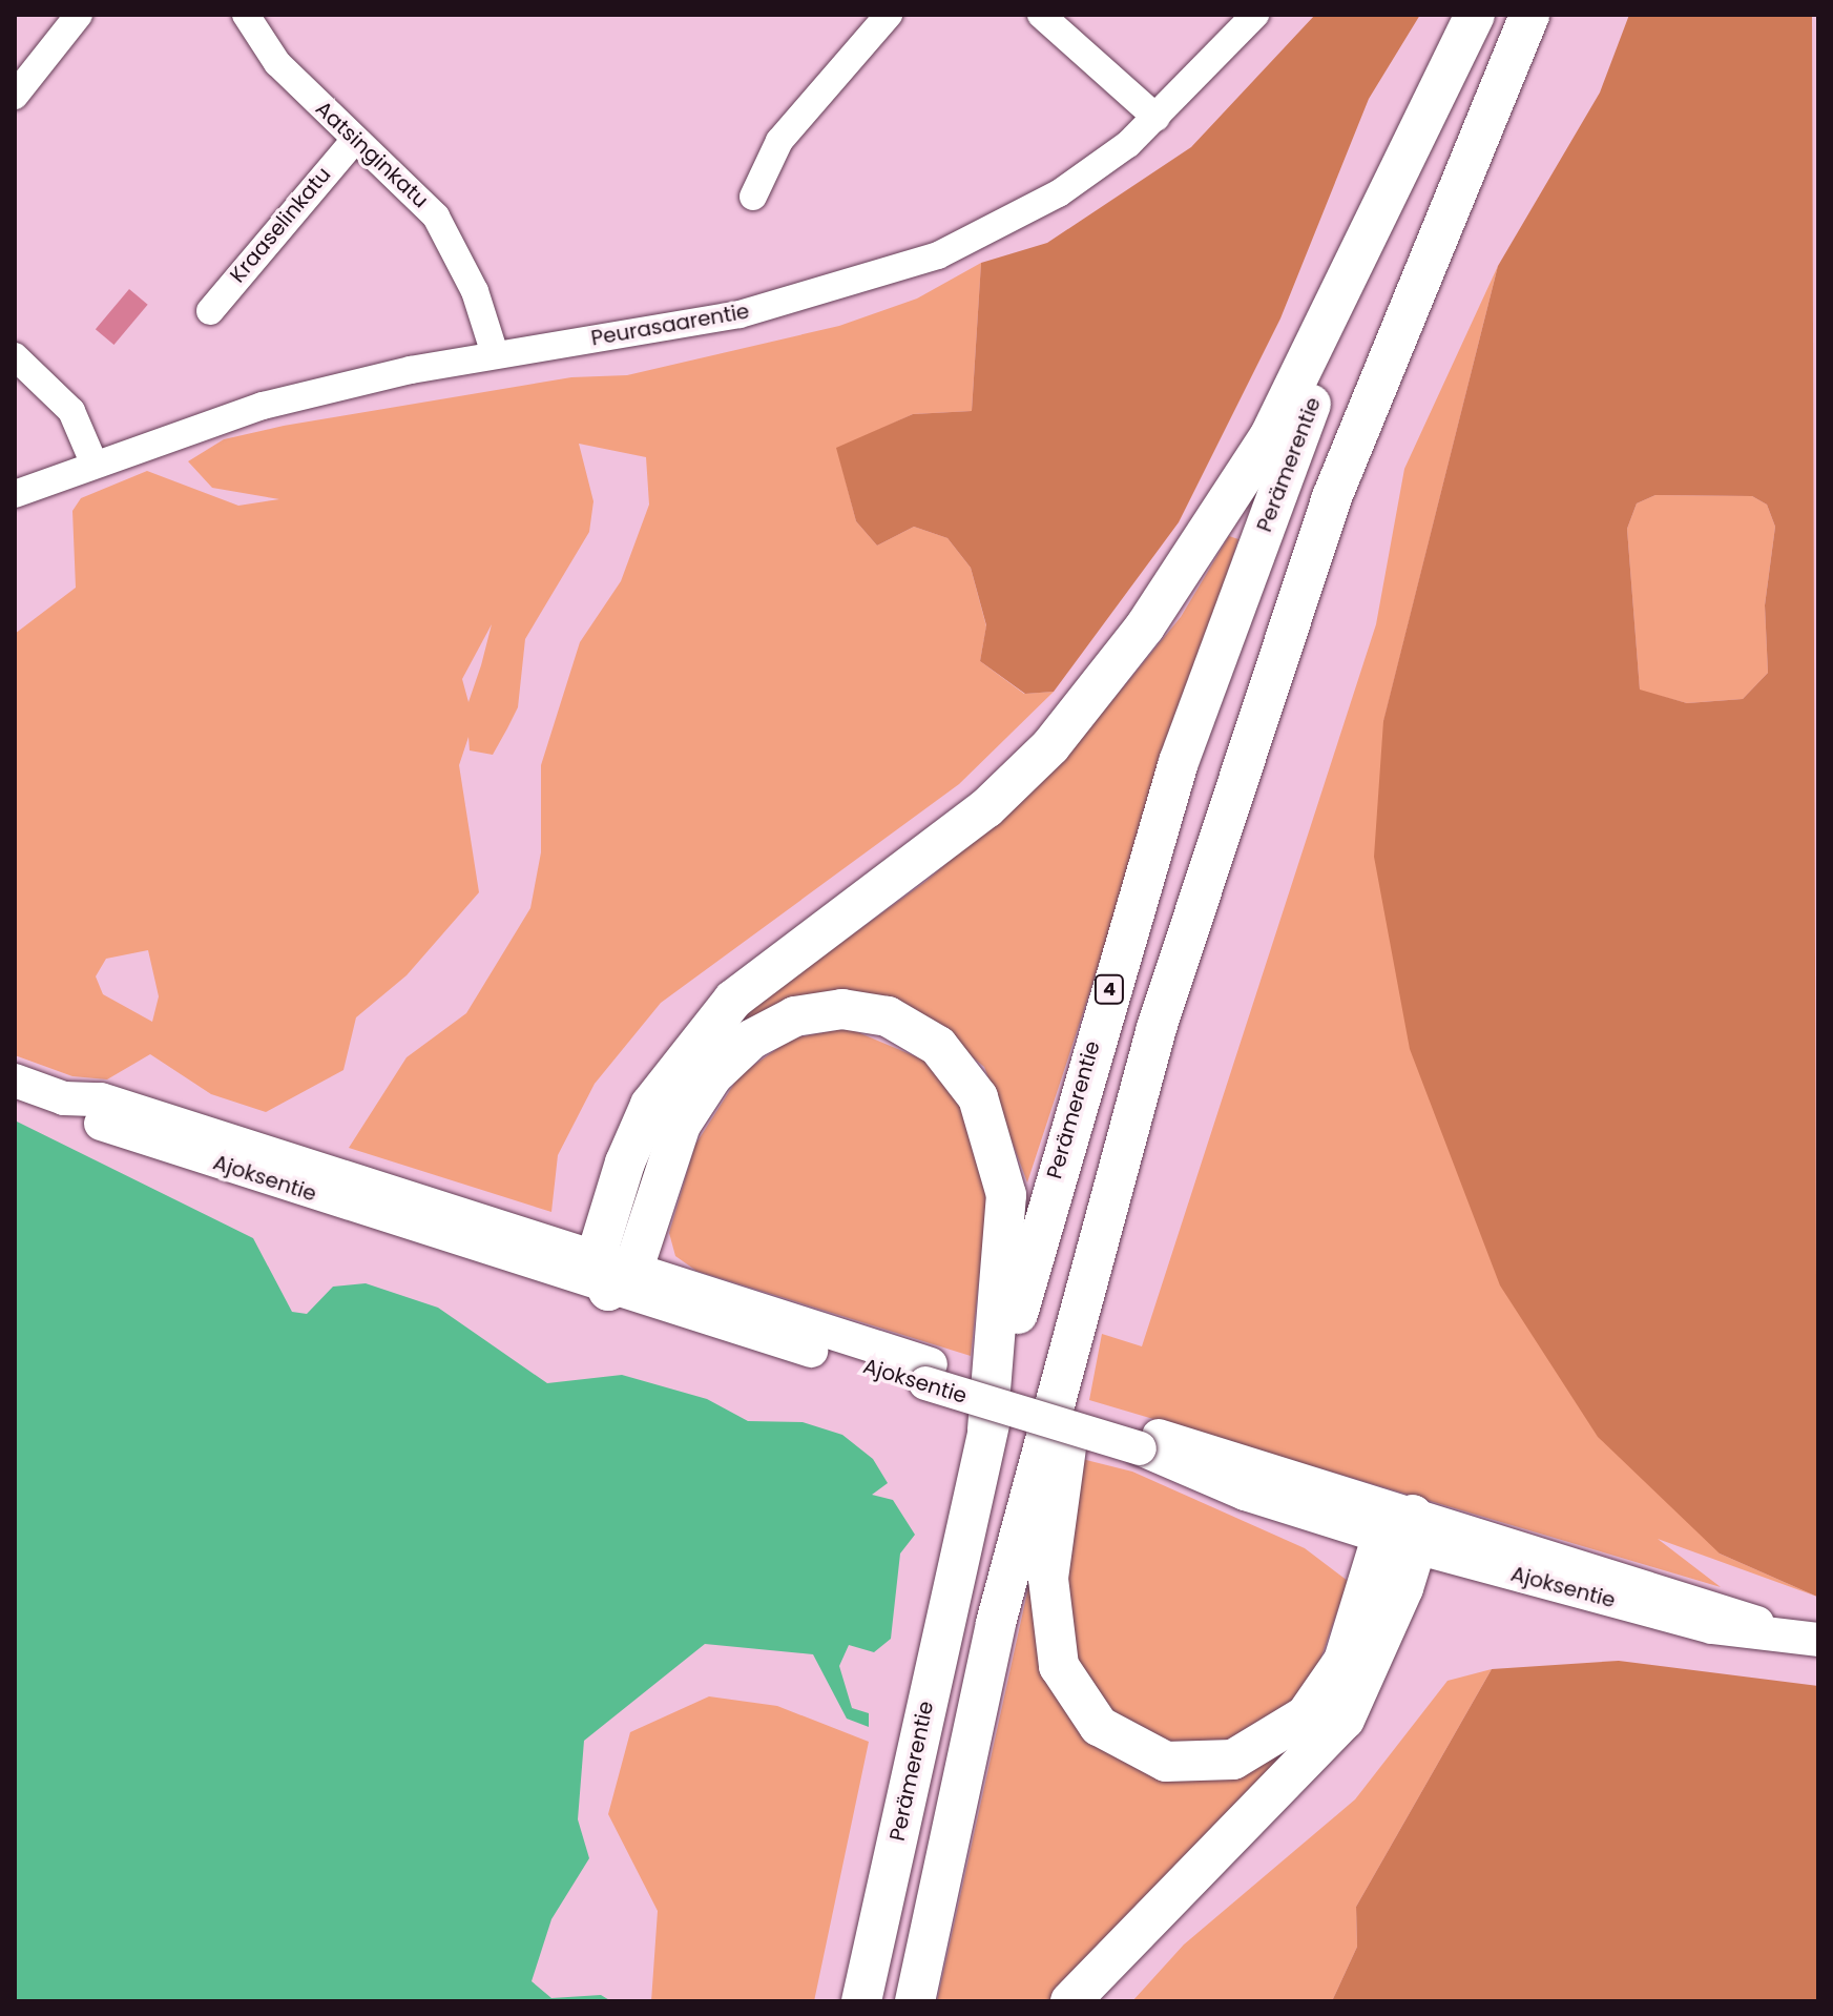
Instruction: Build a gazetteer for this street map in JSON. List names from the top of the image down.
{
  "streets": {
    "highway": ["Perämerentie", "4"],
    "main road": ["Ajoksentie"],
    "street": ["Aatsinginkatu", "Kraaselinkatu", "Peurasaarentie"]
  },
  "crossings": [
    ["Aatsinginkatu", "Kraaselinkatu"],
    ["Aatsinginkatu", "Peurasaarentie"]
  ]
}
